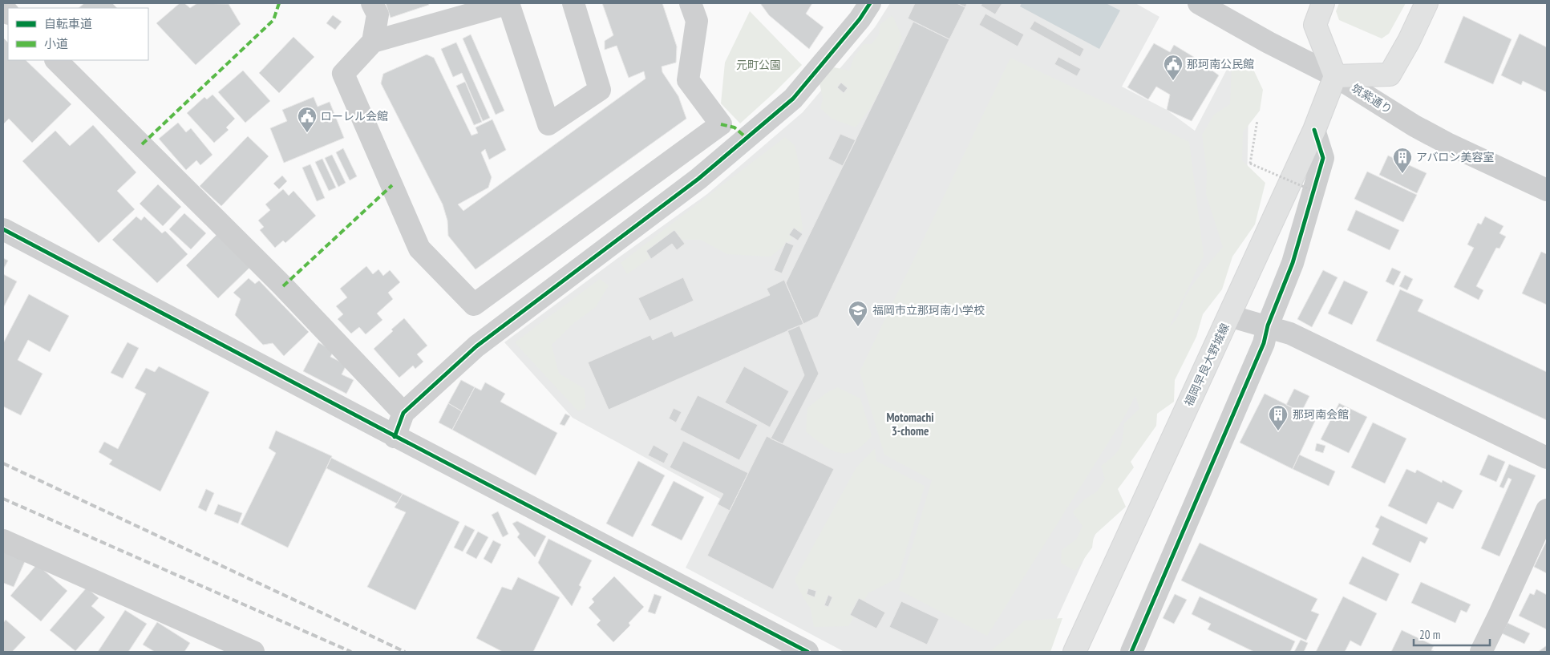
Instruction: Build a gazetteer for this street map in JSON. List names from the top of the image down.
{
  "streets": {
    "main road": ["福岡早良大野城線"],
    "street": ["筑紫通り"]
  },
  "crossings": [
    ["筑紫通り", "福岡早良大野城線"]
  ],
  "districts": ["Motomachi 3-chome"],
  "parks": ["元町公園"],
  "places": {
    "public building": ["那珂南公民館", "ローレル会館"],
    "building": ["アバロン美容室", "那珂南会館"],
    "school or university": ["福岡市立那珂南小学校"]
  },
  "legend": ["自転車道", "小道"],
  "scale_bar": "20 m"
}
